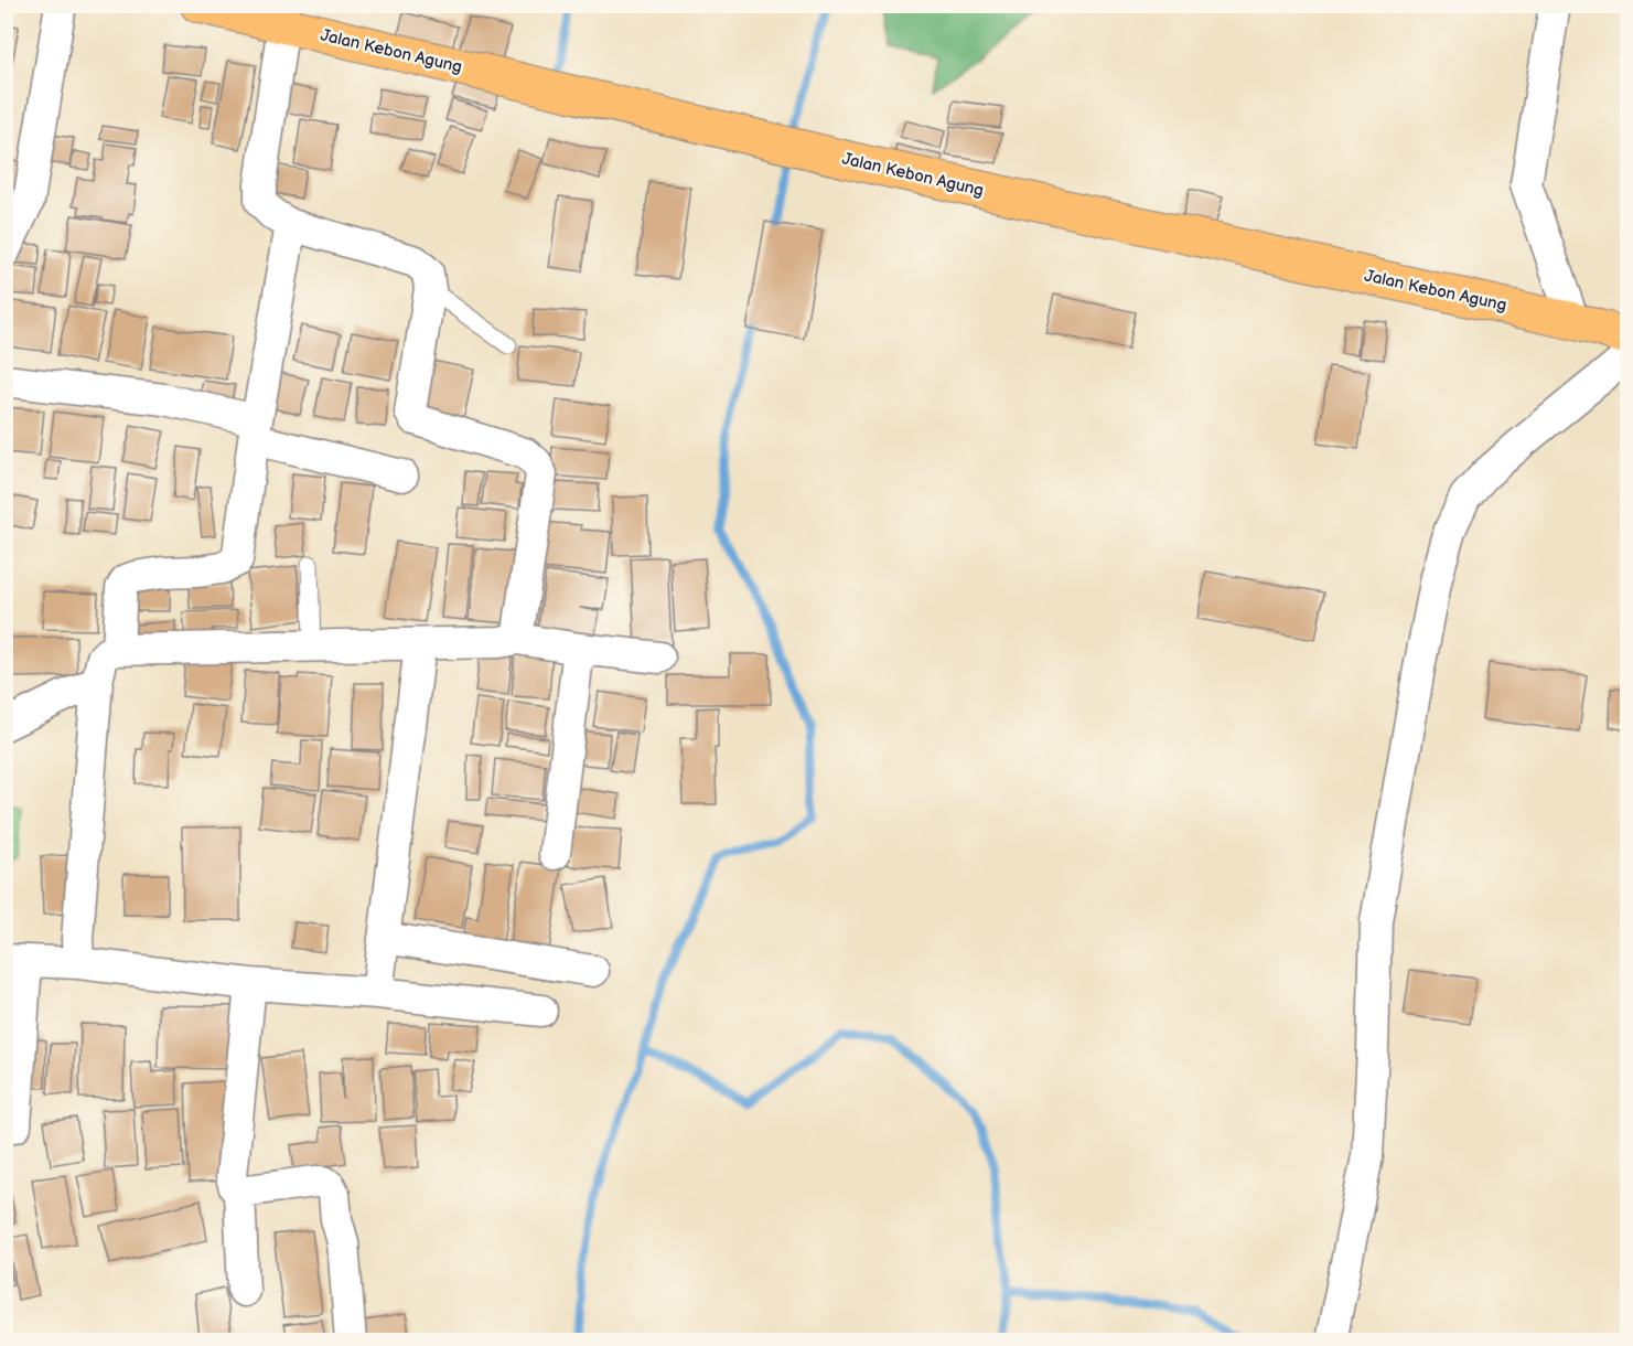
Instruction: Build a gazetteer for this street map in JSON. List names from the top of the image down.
{
  "streets": {
    "main road": ["Jalan Kebon Agung"]
  }
}
